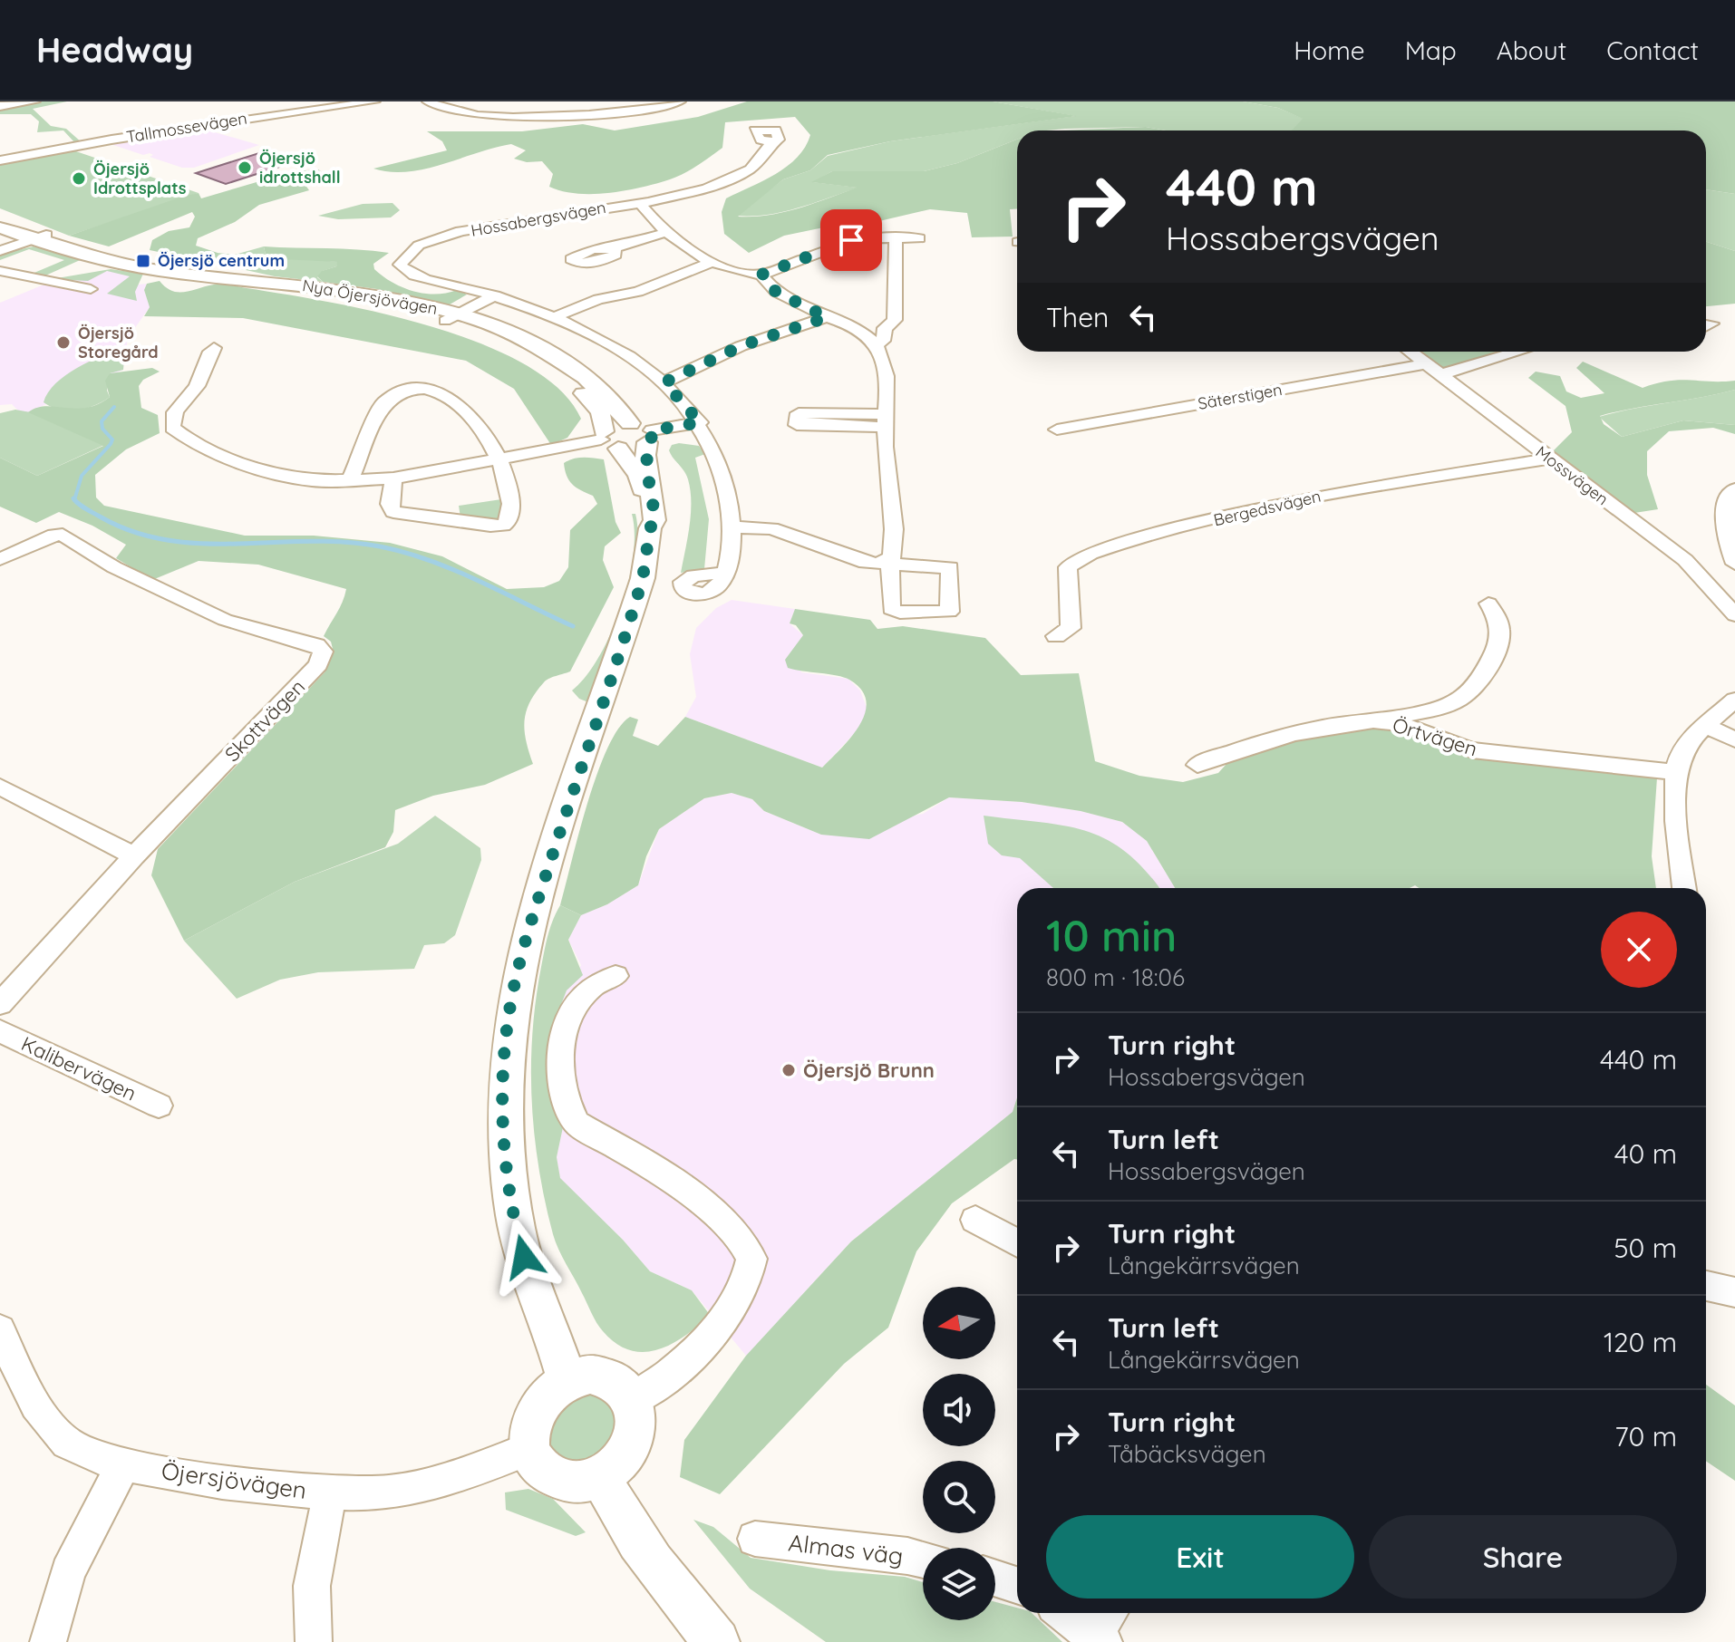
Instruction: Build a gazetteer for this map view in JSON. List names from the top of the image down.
{
  "streets": {
    "street": [
      "Tallmossevägen",
      "Hossabergsvägen",
      "Nya Öjersjövägen",
      "Säterstigen",
      "Mossvägen",
      "Bergedsvägen",
      "Skottvägen",
      "Örtvägen",
      "Kalibervägen",
      "Öjersjövägen",
      "Almas väg"
    ]
  },
  "crossings": [
    ["Nya Öjersjövägen", "Öjersjövägen"],
    ["Säterstigen", "Mossvägen"],
    ["Mossvägen", "Bergedsvägen"]
  ],
  "places": {
    "other": [
      "Öjersjö idrottshall",
      "Öjersjö Idrottsplats",
      "Öjersjö Storegård",
      "Öjersjö Brunn"
    ],
    "transit": ["Öjersjö centrum"]
  },
  "north": "left",
  "page": {
    "header": "Headway",
    "nav": [
      "Home",
      "Map",
      "About",
      "Contact"
    ],
    "turn": ["440 m", "Hossabergsvägen"],
    "then": "Then",
    "heading": ["10 min", "800 m · 18:06"],
    "list": [
      {
        "name": "Turn right",
        "note": "Hossabergsvägen",
        "value": "440 m"
      },
      {
        "name": "Turn left",
        "note": "Hossabergsvägen",
        "value": "40 m"
      },
      {
        "name": "Turn right",
        "note": "Långekärrsvägen",
        "value": "50 m"
      },
      {
        "name": "Turn left",
        "note": "Långekärrsvägen",
        "value": "120 m"
      },
      {
        "name": "Turn right",
        "note": "Tåbäcksvägen",
        "value": "70 m"
      }
    ],
    "buttons": ["Exit", "Share"]
  }
}
